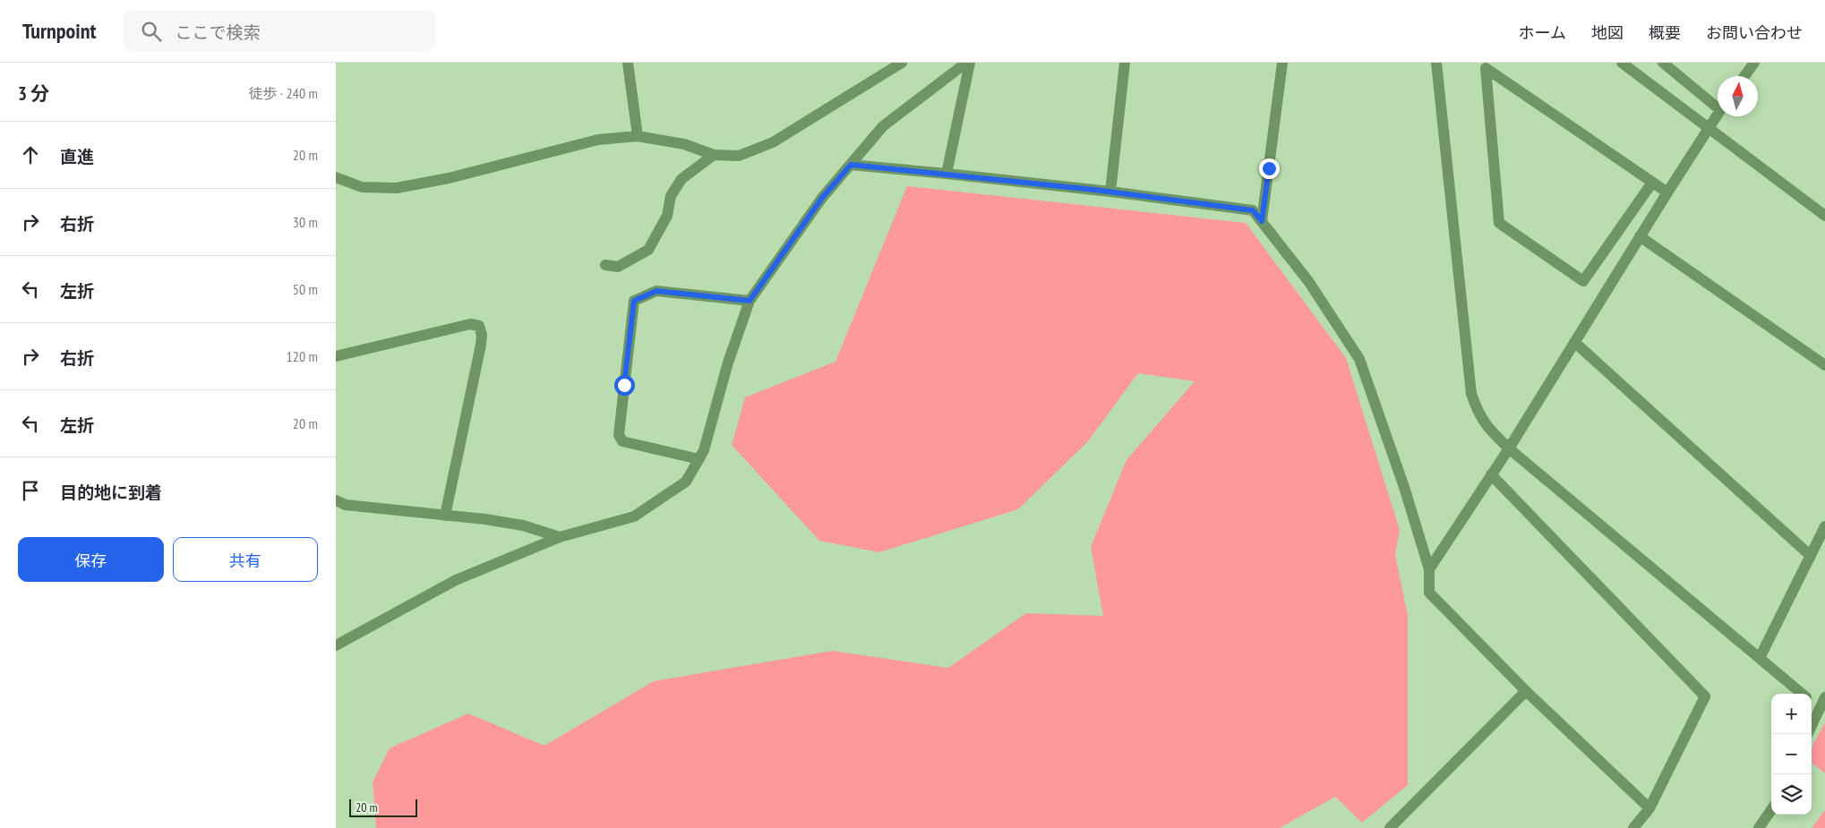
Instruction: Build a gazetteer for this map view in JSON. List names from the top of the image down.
{
  "scale_bar": "20 m",
  "north": "top",
  "page": {
    "header": "Turnpoint",
    "search": "ここで検索",
    "nav": [
      "ホーム",
      "地図",
      "概要",
      "お問い合わせ"
    ],
    "heading": ["3 分", "徒歩 · 240 m"],
    "list": [
      ["直進", "20 m"],
      ["右折", "30 m"],
      ["左折", "50 m"],
      ["右折", "120 m"],
      ["左折", "20 m"],
      "目的地に到着"
    ],
    "buttons": ["保存", "共有"],
    "map_buttons": ["+", "−"],
    "scale": "20 m"
  }
}
